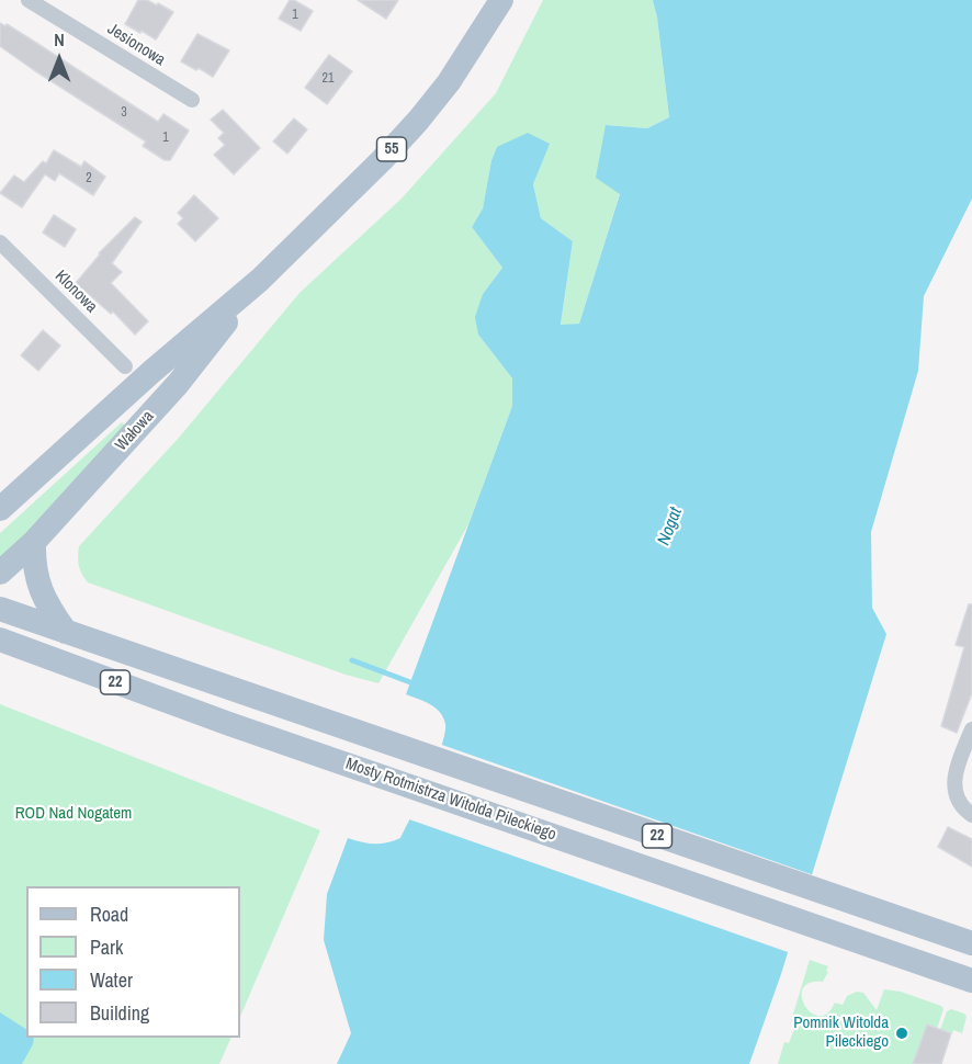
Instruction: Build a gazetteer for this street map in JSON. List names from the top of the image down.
{
  "streets": {
    "main road": [
      "55",
      "Wałowa",
      "22",
      "Mosty Rotmistrza Witolda Pileckiego"
    ],
    "street": ["Jesionowa", "Klonowa"]
  },
  "crossings": [
    ["22", "Mosty Rotmistrza Witolda Pileckiego"]
  ],
  "water": ["Nogat"],
  "parks": ["ROD Nad Nogatem"],
  "places": ["Pomnik Witolda Pileckiego"],
  "house_numbers": [
    "1",
    "21",
    "3",
    "1",
    "2"
  ],
  "legend": [
    "Road",
    "Park",
    "Water",
    "Building"
  ],
  "north": "top"
}
